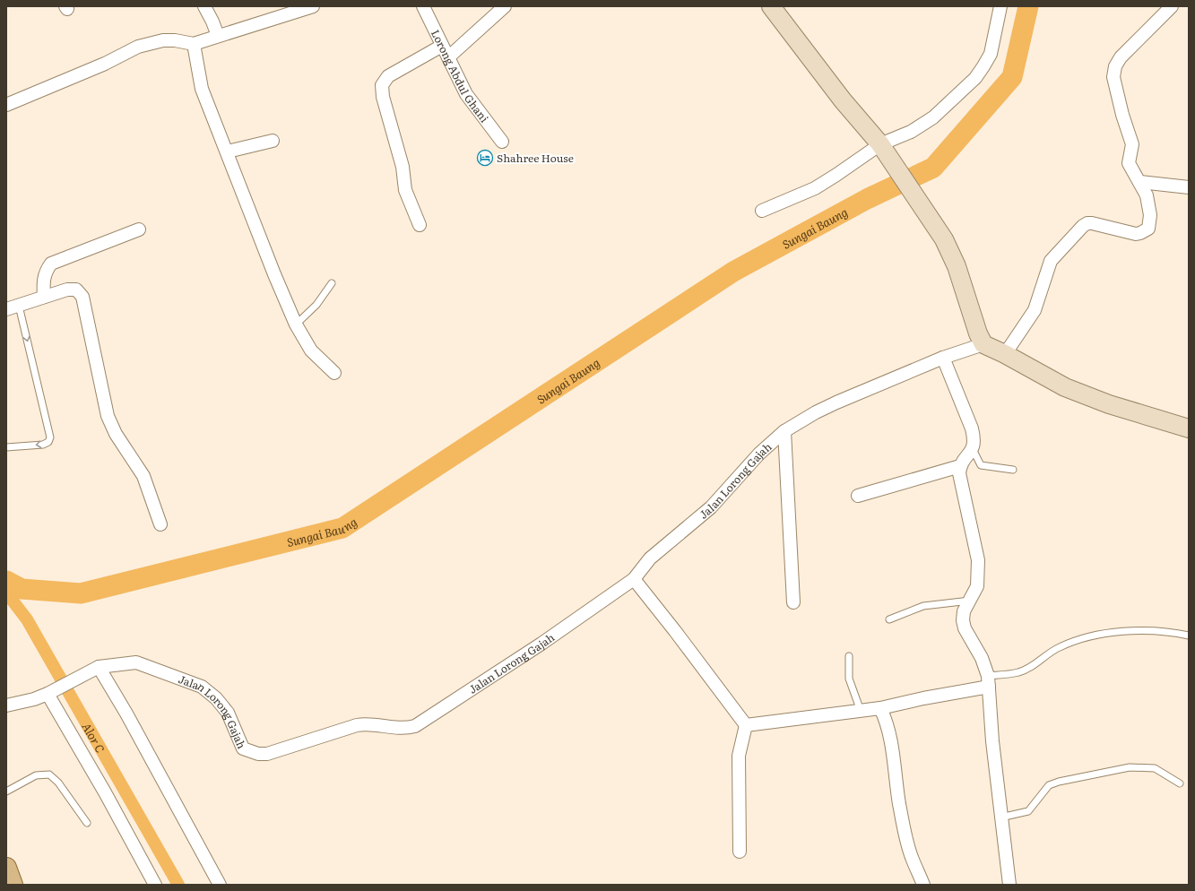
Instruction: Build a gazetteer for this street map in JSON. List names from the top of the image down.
{
  "streets": {
    "street": ["Lorong Abdul Ghani", "Jalan Lorong Gajah"]
  },
  "water": ["Sungai Baung", "Alor C"],
  "places": {
    "hotel": ["Shahree House"]
  }
}
